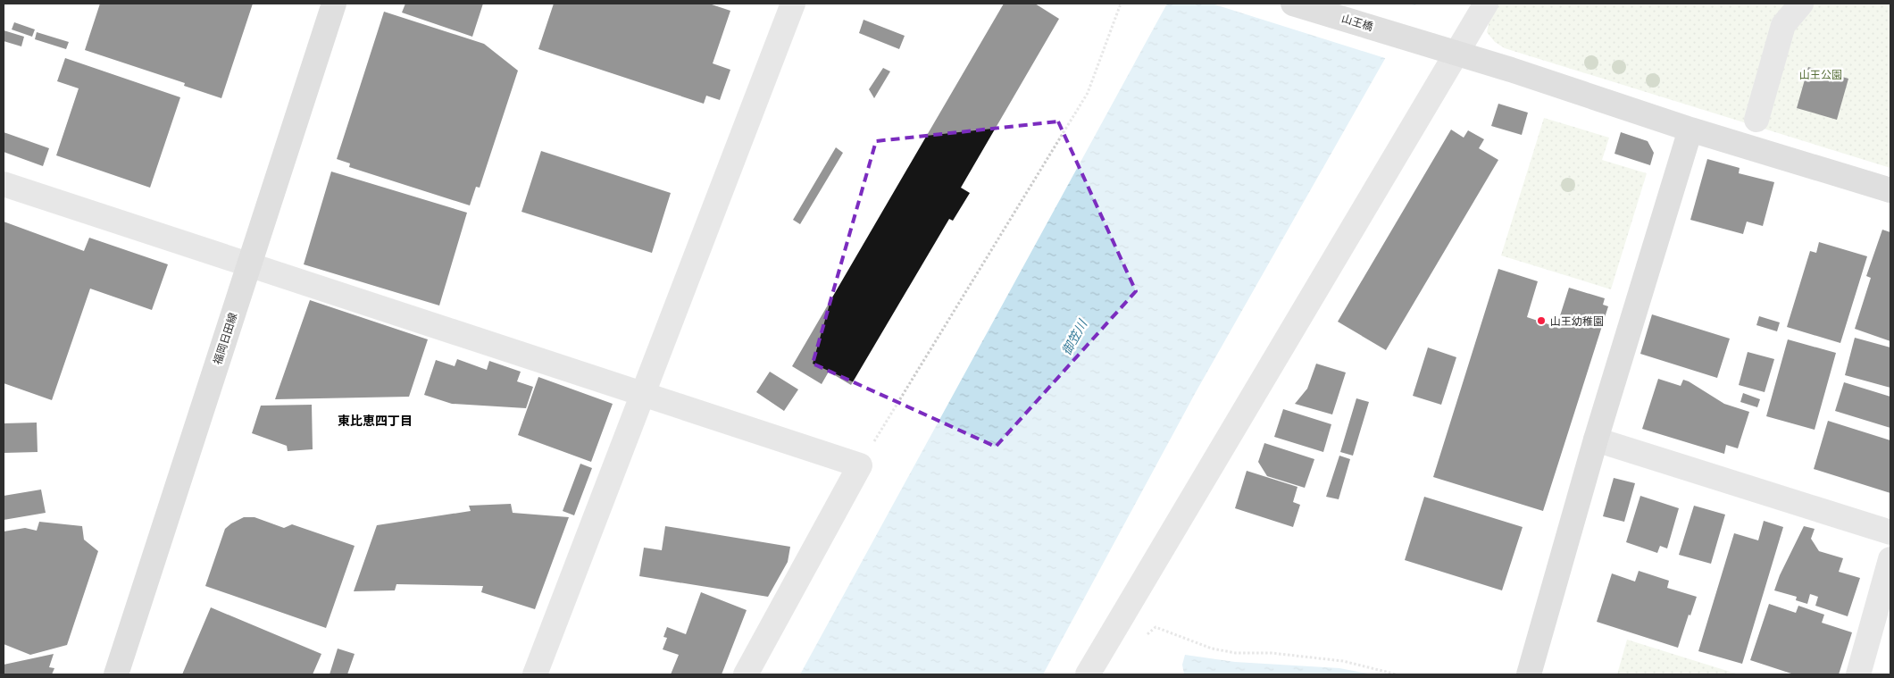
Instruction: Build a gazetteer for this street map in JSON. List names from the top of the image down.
{
  "streets": {
    "street": ["山王橋", "福岡日田線"]
  },
  "districts": ["東比恵四丁目"],
  "water": ["御笠川"],
  "parks": ["山王公園"],
  "places": ["山王幼稚園"]
}
